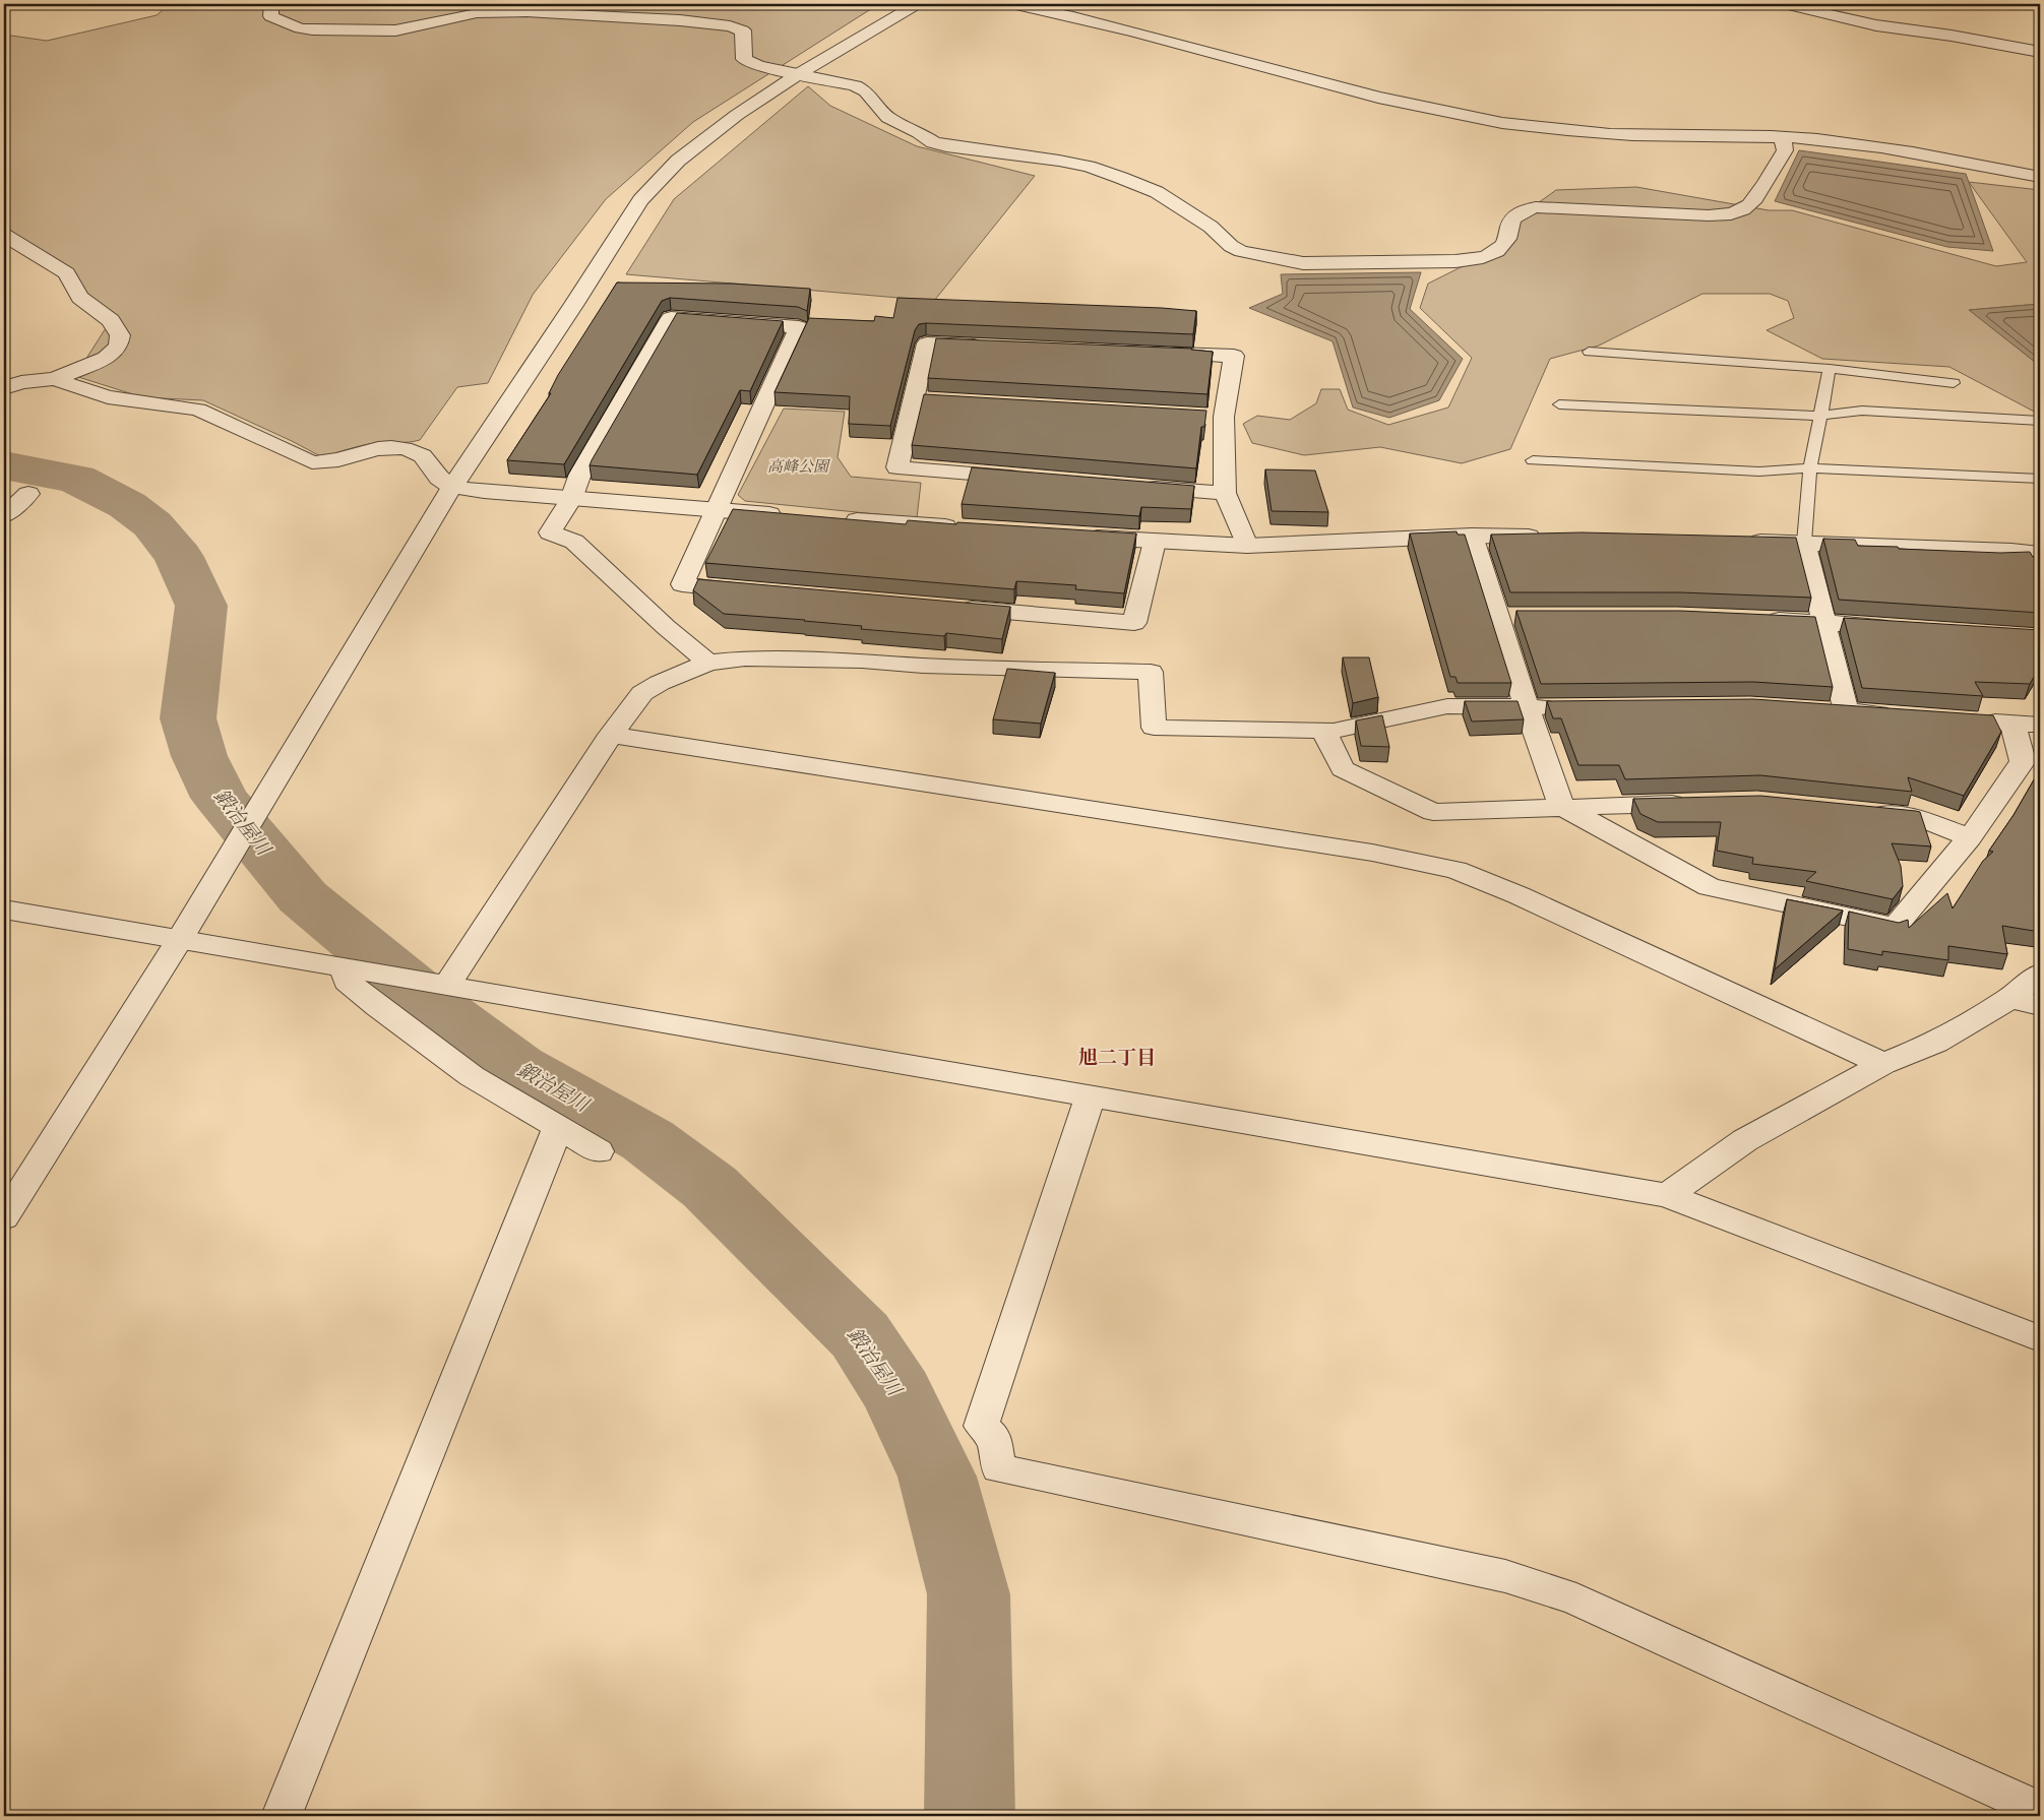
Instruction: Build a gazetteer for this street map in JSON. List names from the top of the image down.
{
  "districts": ["旭二丁目"],
  "water": ["鍛治屋川"],
  "parks": ["高峰公園"]
}
